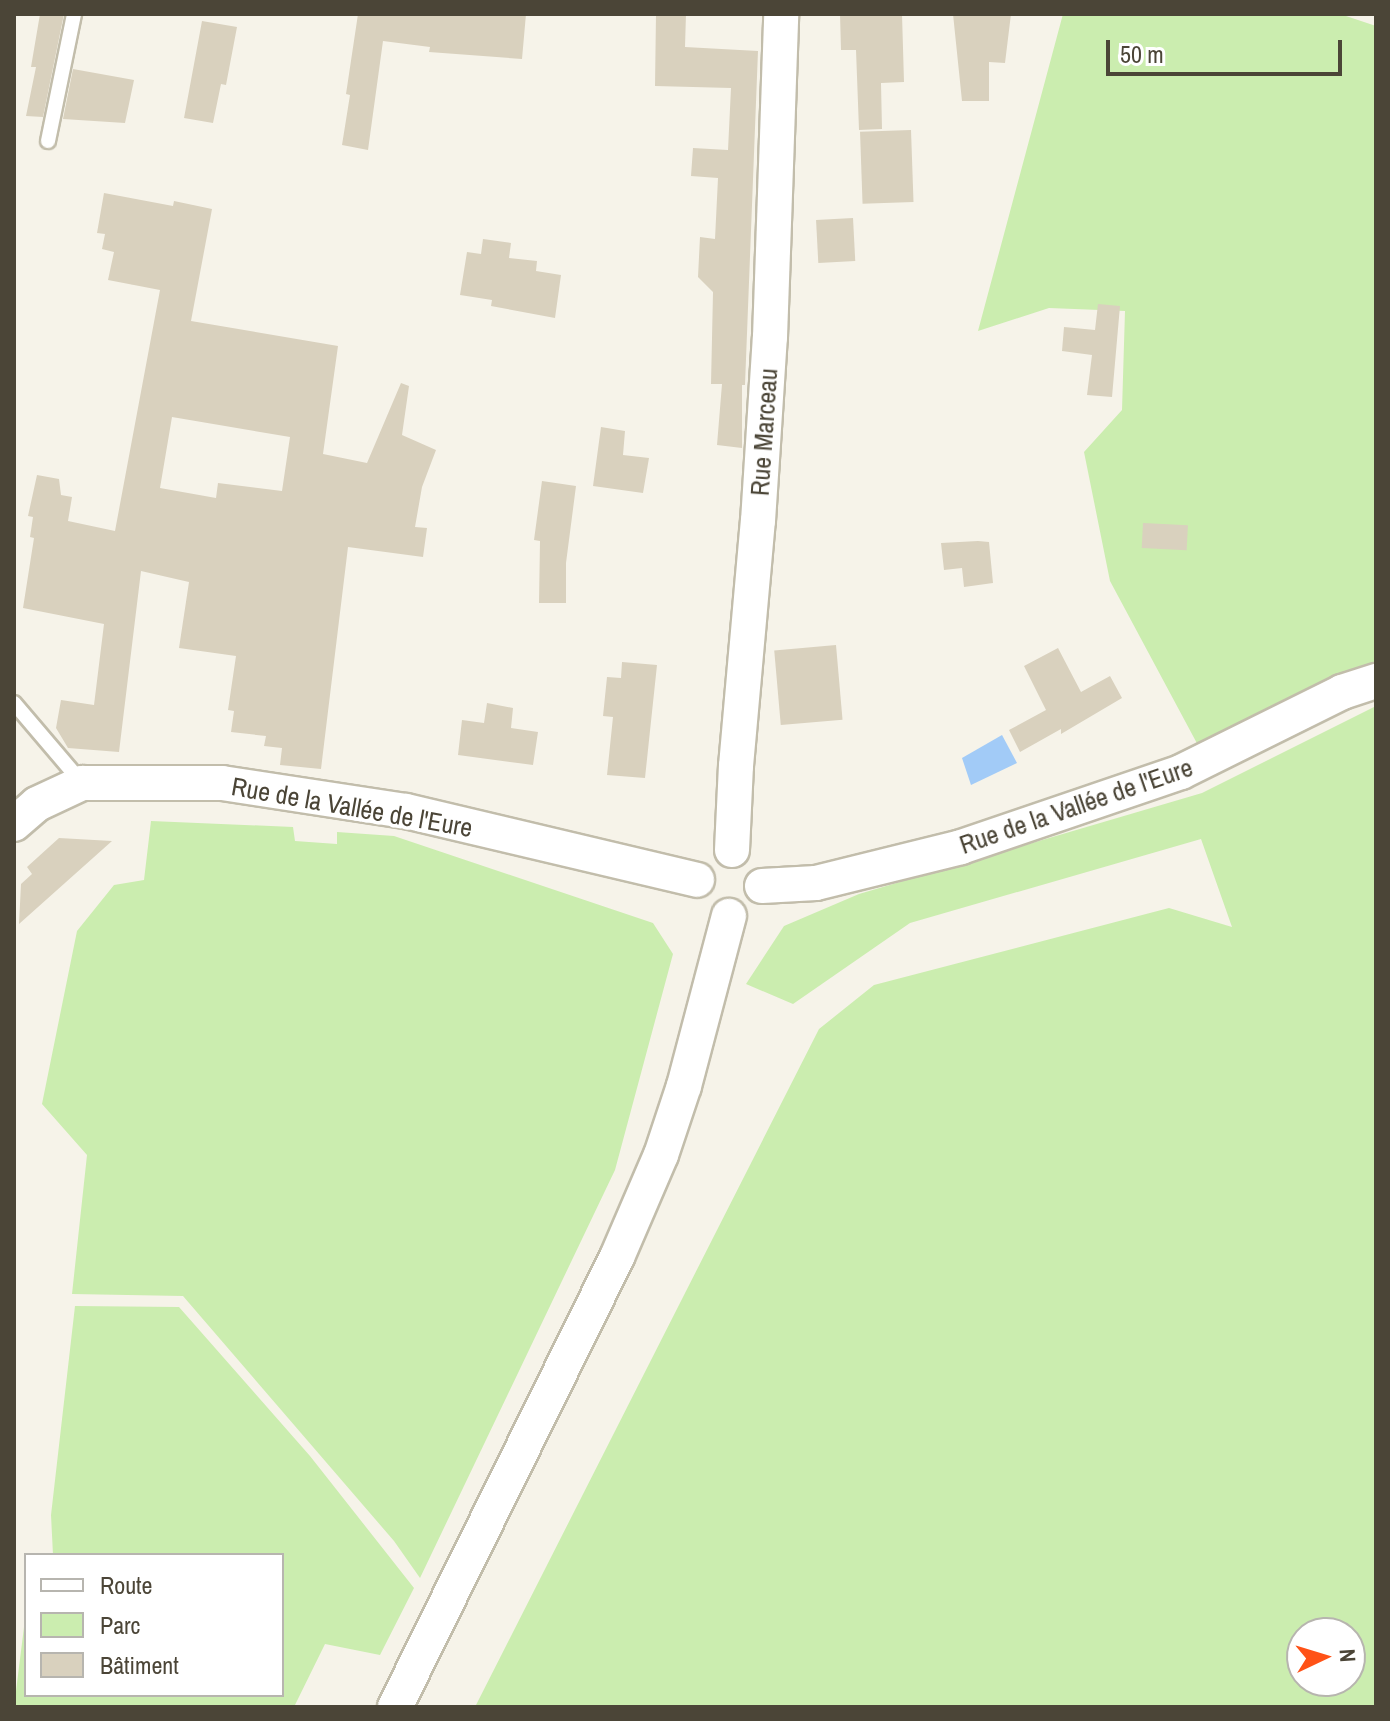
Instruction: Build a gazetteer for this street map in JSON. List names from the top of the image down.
{
  "streets": {
    "street": ["Rue Marceau", "Rue de la Vallée de l'Eure"]
  },
  "crossings": [
    ["Rue Marceau", "Rue de la Vallée de l'Eure"]
  ],
  "legend": ["Route", "Parc", "Bâtiment"],
  "scale_bar": "50 m",
  "north": "right"
}
